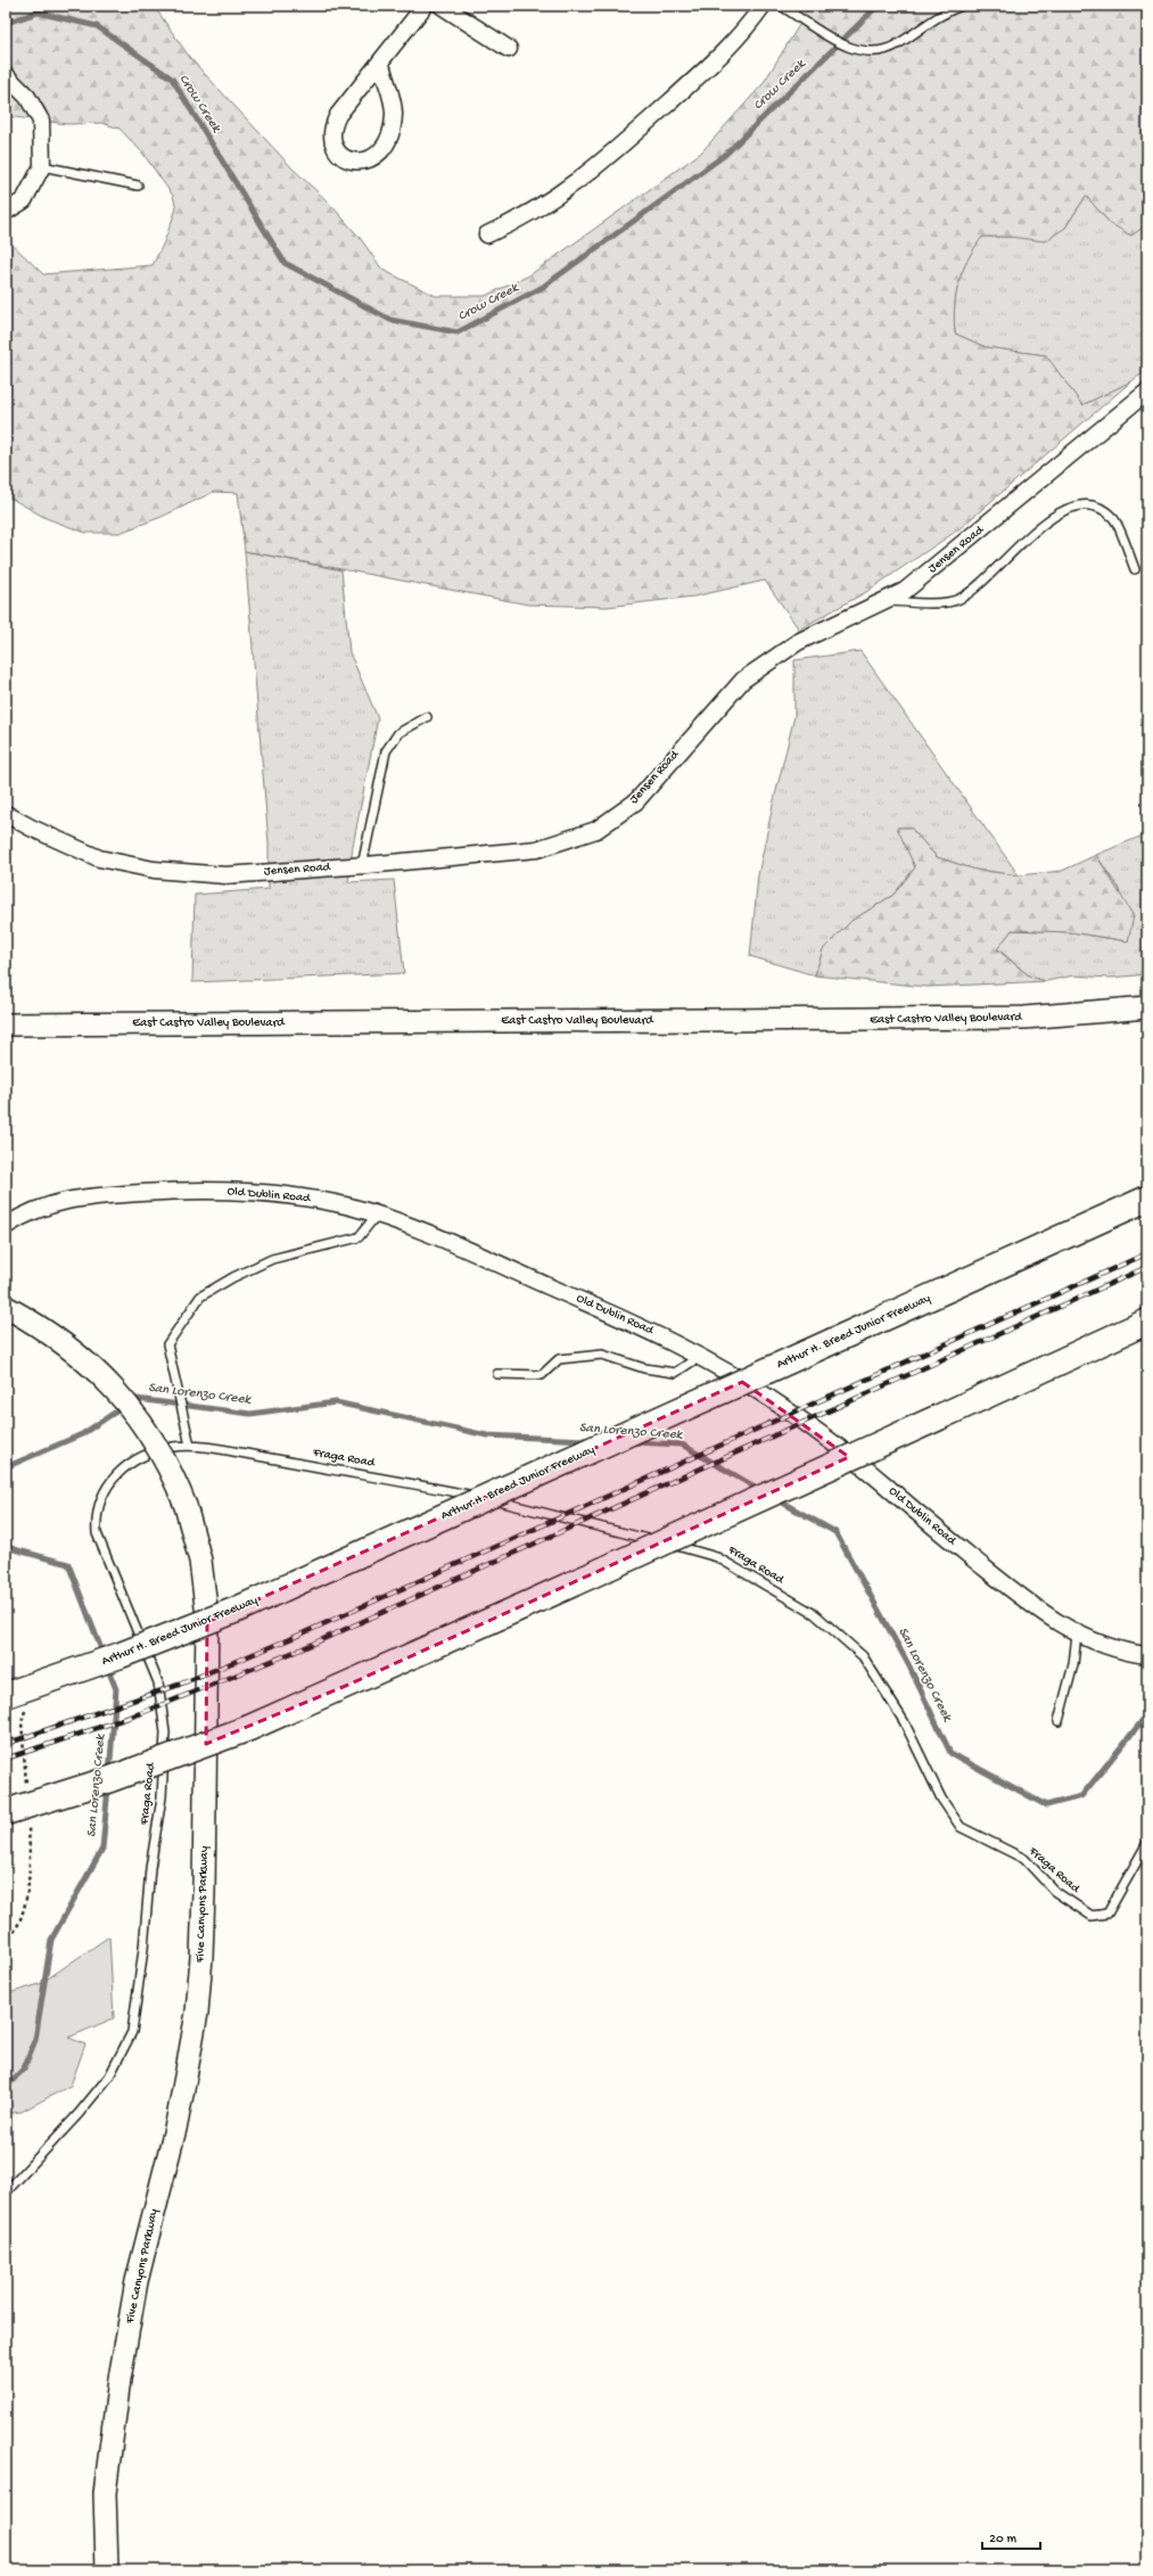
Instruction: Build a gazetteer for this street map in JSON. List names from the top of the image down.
{
  "streets": {
    "highway": ["Arthur H. Breed Junior Freeway"],
    "main road": ["East Castro Valley Boulevard", "Five Canyons Parkway"],
    "street": ["Jensen Road", "Old Dublin Road"],
    "lane": ["Fraga Road"]
  },
  "water": ["Crow Creek", "San Lorenzo Creek"],
  "scale_bar": "20 m"
}
